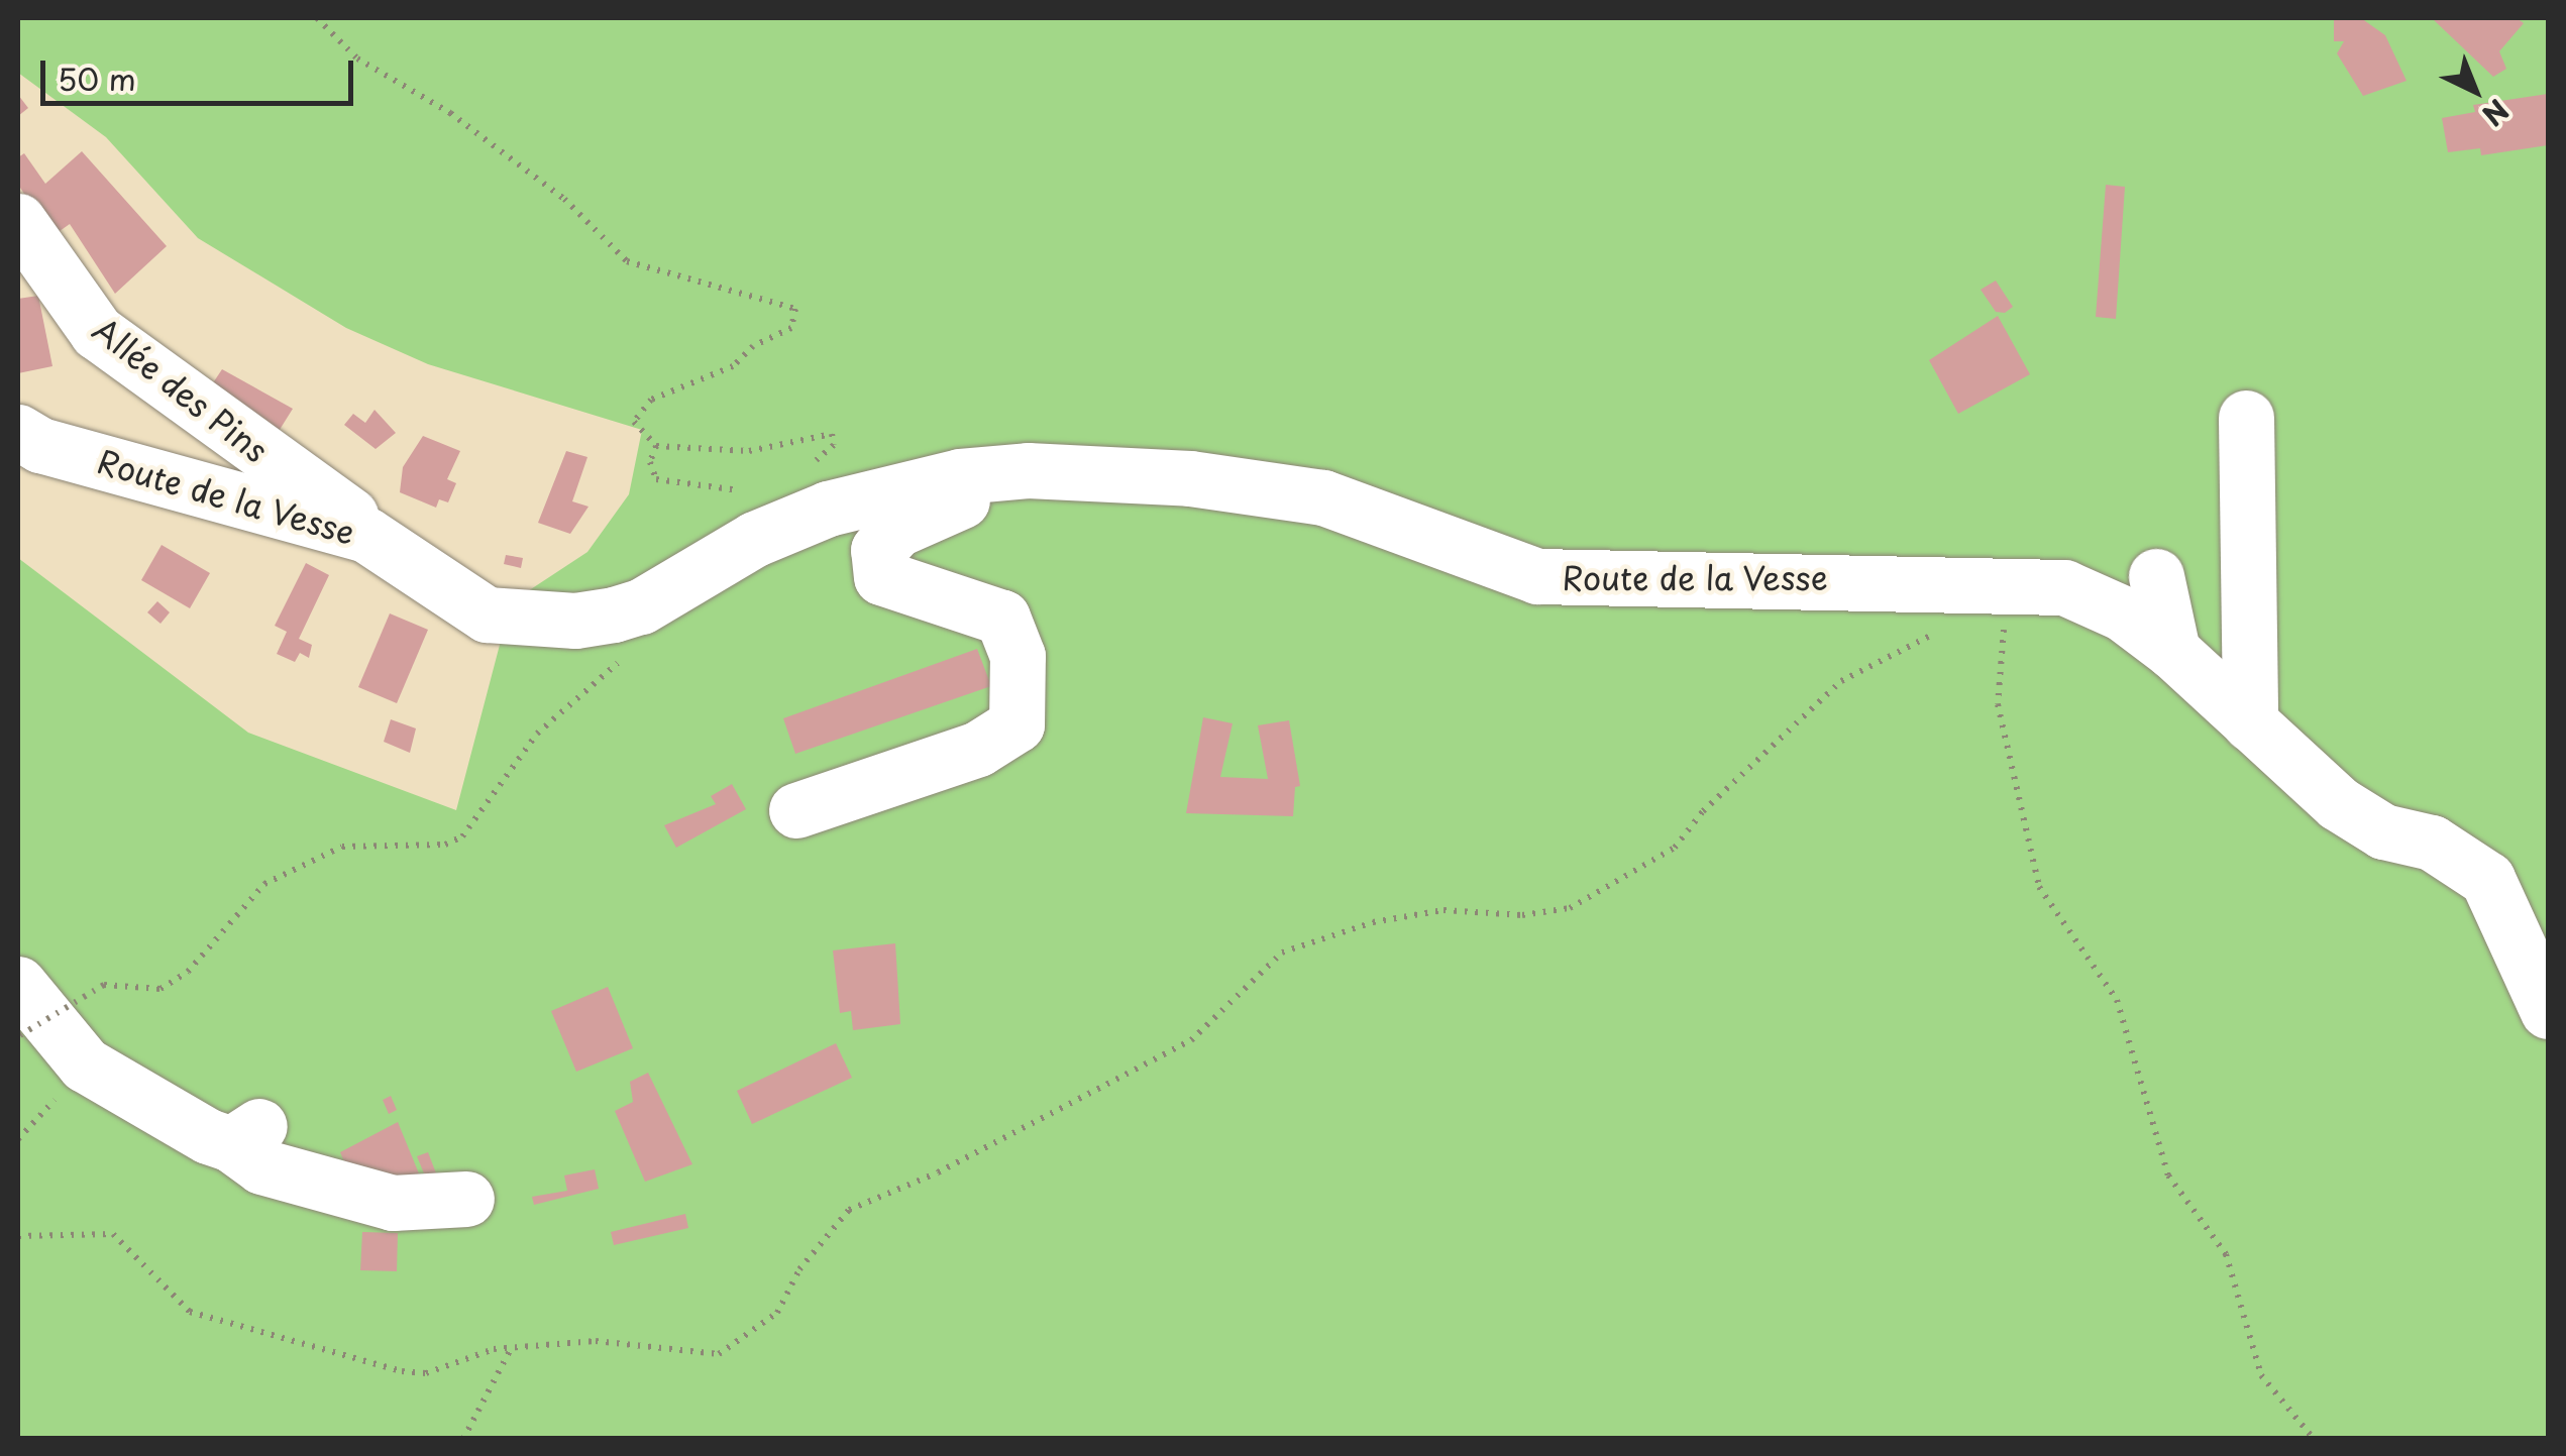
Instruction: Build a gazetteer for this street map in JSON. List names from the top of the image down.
{
  "streets": {
    "street": ["Allée des Pins", "Route de la Vesse"]
  },
  "crossings": [
    ["Allée des Pins", "Route de la Vesse"]
  ],
  "scale_bar": "50 m",
  "north": "bottom right"
}
